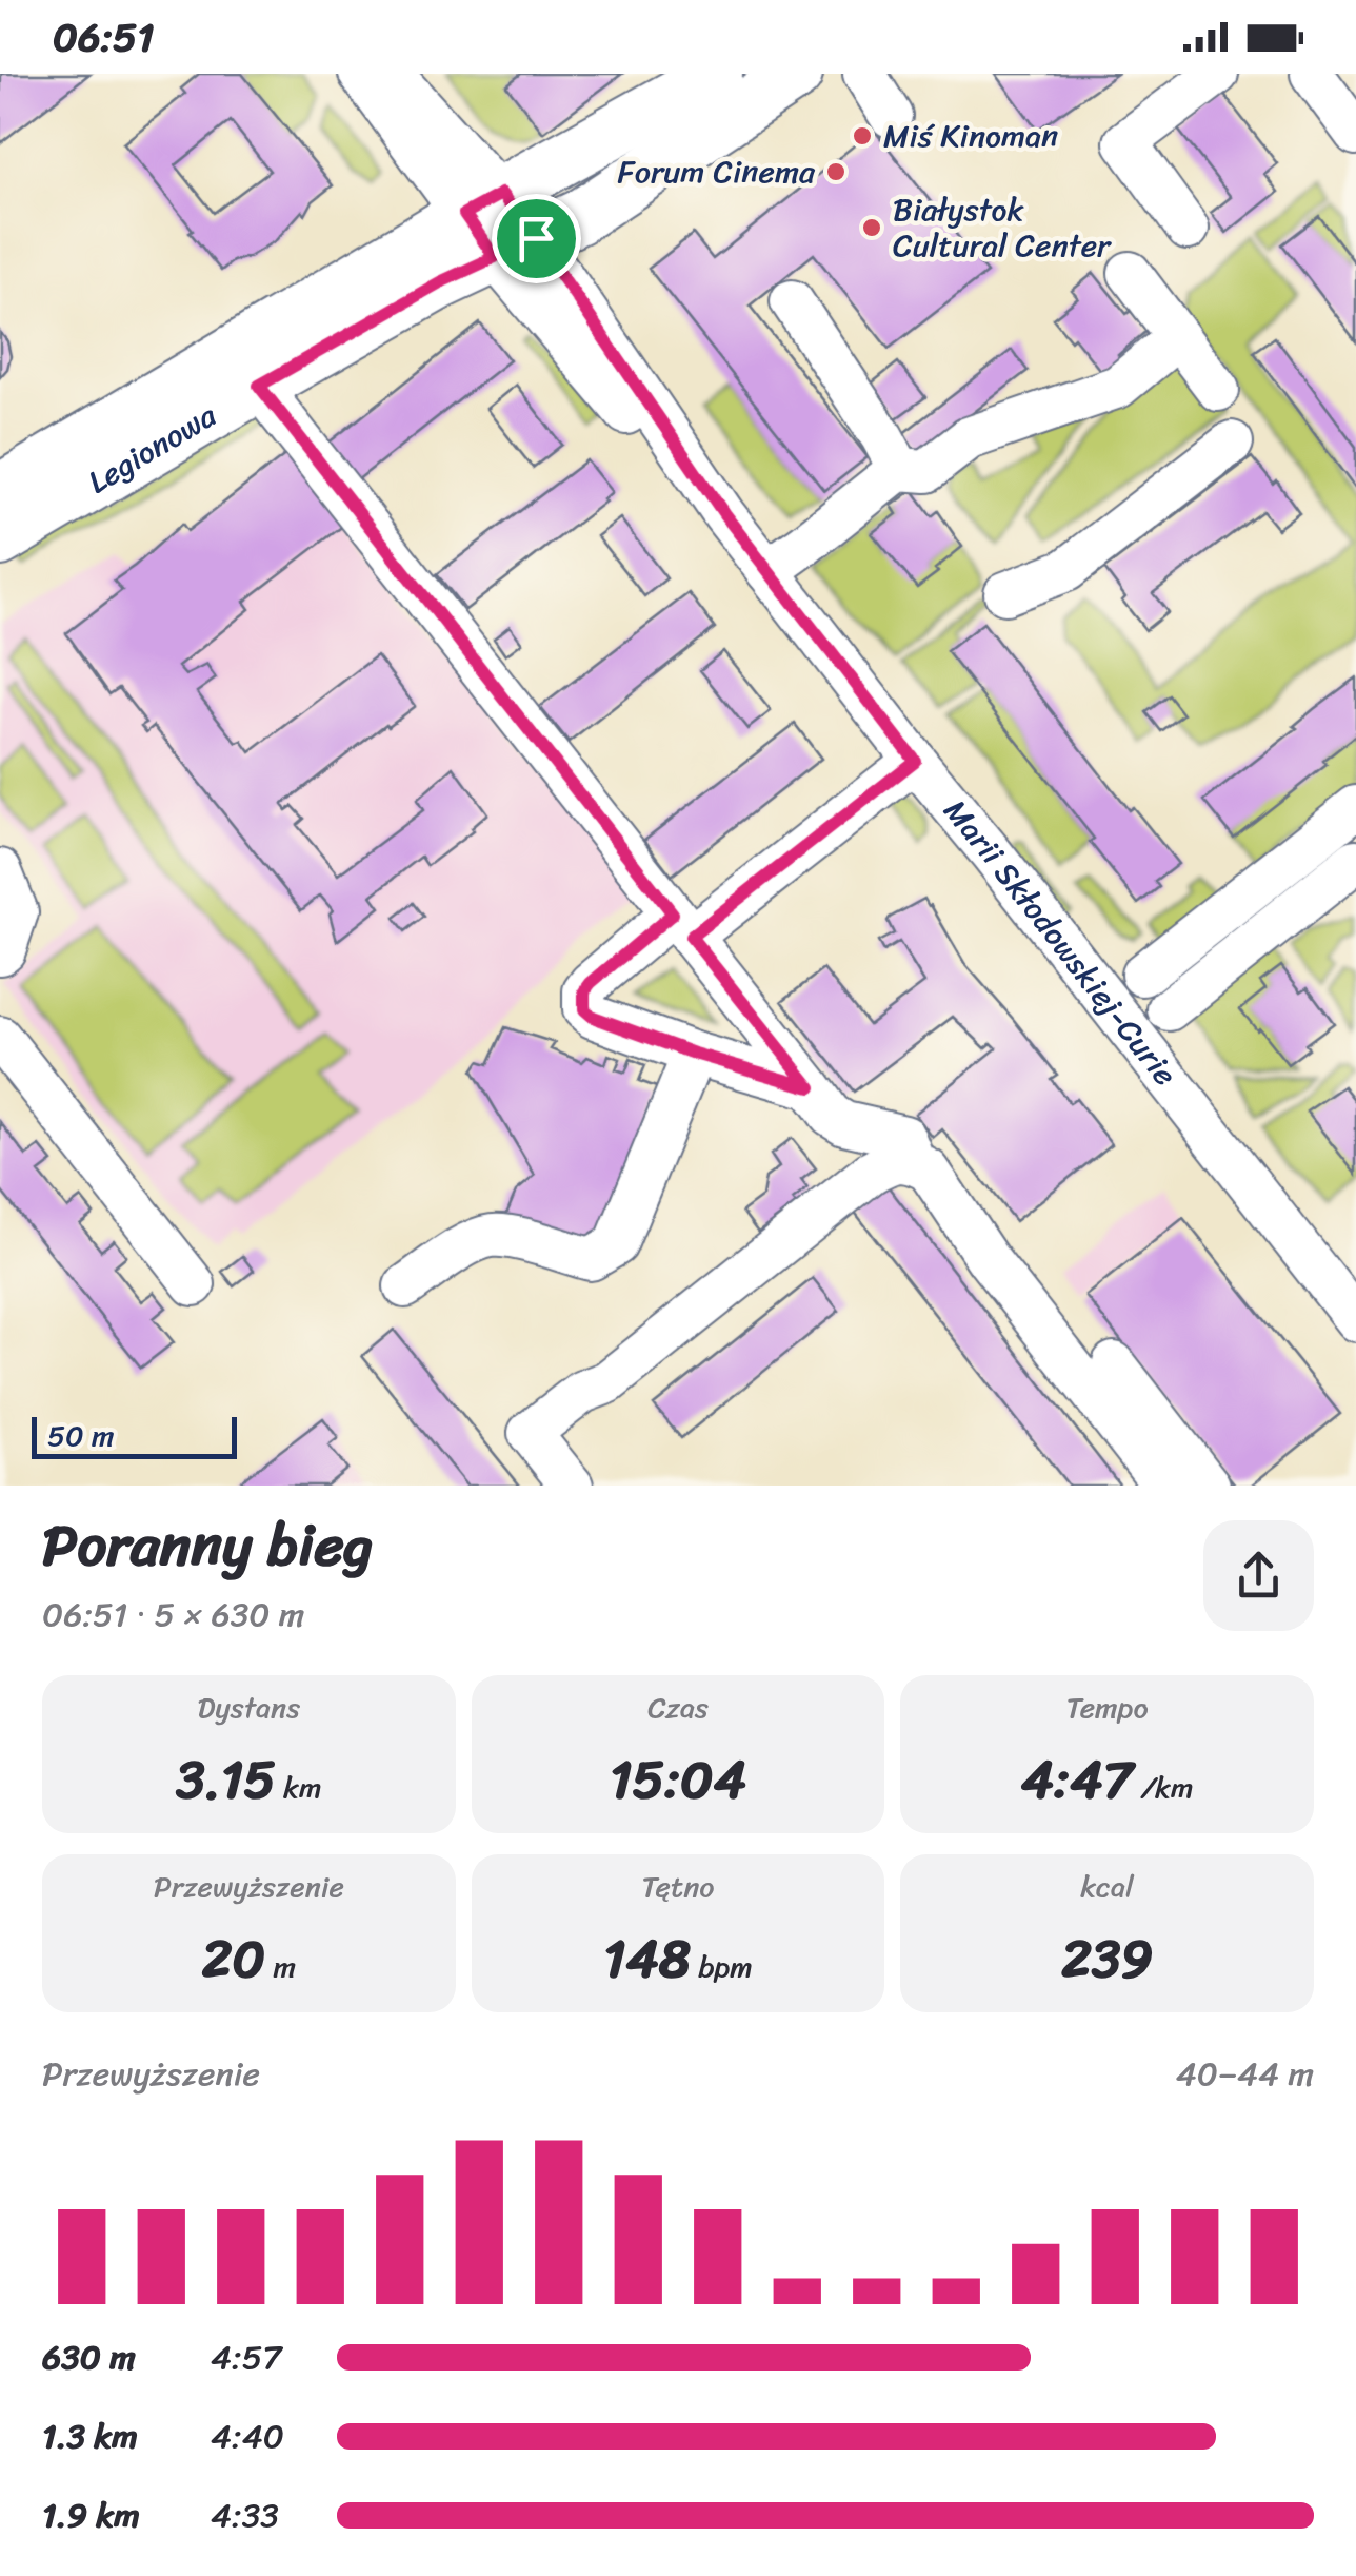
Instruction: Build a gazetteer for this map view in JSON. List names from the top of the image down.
{
  "streets": {
    "main road": ["Legionowa"],
    "street": ["Marii Skłodowskiej-Curie"]
  },
  "crossings": [
    ["Legionowa", "Marii Skłodowskiej-Curie"]
  ],
  "places": ["Miś Kinoman", "Forum Cinema", "Białystok Cultural Center"],
  "scale_bar": "50 m",
  "page": {
    "status": "06:51",
    "scale": "50 m",
    "heading": ["Poranny bieg", "06:51 · 5 × 630 m"],
    "stats": [
      ["Dystans", "3.15 km"],
      ["Czas", "15:04"],
      ["Tempo", "4:47 /km"],
      ["Przewyższenie", "20 m"],
      ["Tętno", "148 bpm"],
      ["kcal", "239"]
    ],
    "chart": ["Przewyższenie", "40–44 m"],
    "list": [
      {
        "name": "630 m",
        "note": "4:57"
      },
      {
        "name": "1.3 km",
        "note": "4:40"
      },
      {
        "name": "1.9 km",
        "note": "4:33"
      }
    ]
  }
}
